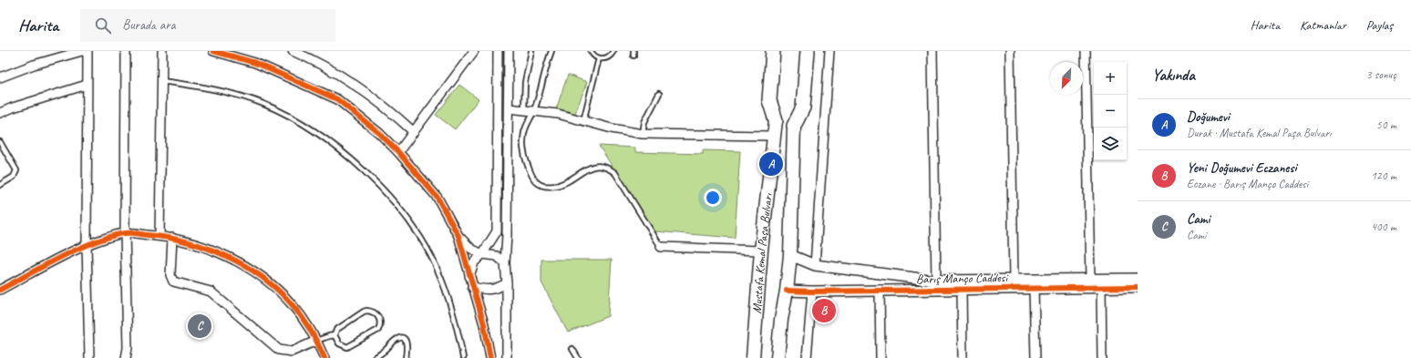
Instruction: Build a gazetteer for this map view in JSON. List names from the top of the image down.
{
  "streets": {
    "highway": ["Mustafa Kemal Paşa Bulvarı"],
    "street": ["Barış Manço Caddesi"]
  },
  "crossings": [
    ["Mustafa Kemal Paşa Bulvarı", "Barış Manço Caddesi"]
  ],
  "north": "bottom left",
  "page": {
    "header": "Harita",
    "search": "Burada ara",
    "nav": ["Harita", "Katmanlar", "Paylaş"],
    "heading": ["Yakında", "3 sonuç"],
    "map_buttons": ["+", "−"],
    "list": [
      {
        "mark": "A",
        "name": "Doğumevi",
        "note": "Durak · Mustafa Kemal Paşa Bulvarı",
        "value": "50 m"
      },
      {
        "mark": "B",
        "name": "Yeni Doğumevi Eczanesi",
        "note": "Eczane · Barış Manço Caddesi",
        "value": "120 m"
      },
      {
        "mark": "C",
        "name": "Cami",
        "note": "Cami",
        "value": "400 m"
      }
    ],
    "pins": ["A", "B", "C"]
  }
}
